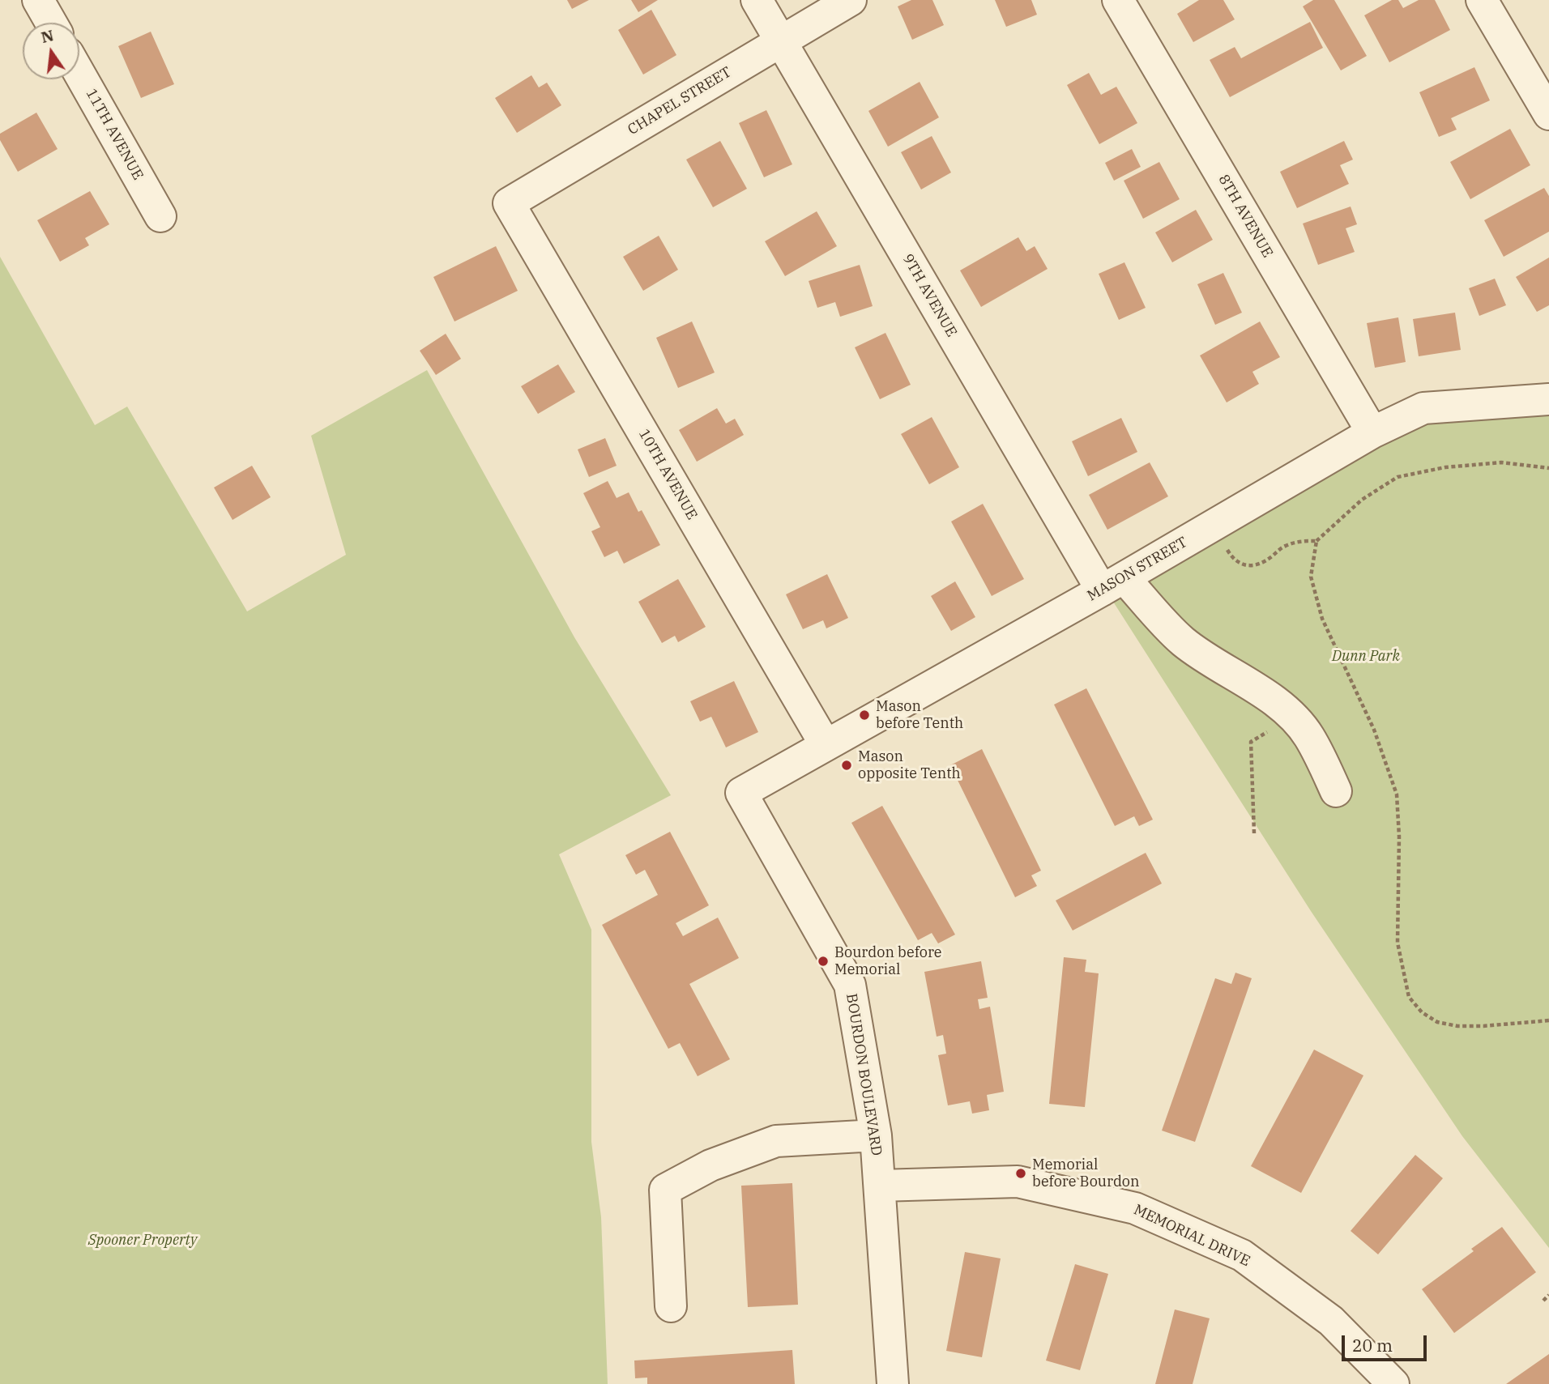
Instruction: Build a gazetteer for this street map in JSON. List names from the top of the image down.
{
  "streets": {
    "street": [
      "CHAPEL STREET",
      "11TH AVENUE",
      "8TH AVENUE",
      "9TH AVENUE",
      "10TH AVENUE",
      "MASON STREET",
      "BOURDON BOULEVARD",
      "MEMORIAL DRIVE"
    ]
  },
  "crossings": [
    ["CHAPEL STREET", "9TH AVENUE"],
    ["CHAPEL STREET", "10TH AVENUE"],
    ["8TH AVENUE", "MASON STREET"],
    ["9TH AVENUE", "MASON STREET"],
    ["10TH AVENUE", "MASON STREET"],
    ["MASON STREET", "BOURDON BOULEVARD"],
    ["BOURDON BOULEVARD", "MEMORIAL DRIVE"]
  ],
  "parks": ["Dunn Park", "Spooner Property"],
  "places": [
    "Mason before Tenth",
    "Mason opposite Tenth",
    "Bourdon before Memorial",
    "Memorial before Bourdon"
  ],
  "scale_bar": "20 m",
  "north": "top"
}
